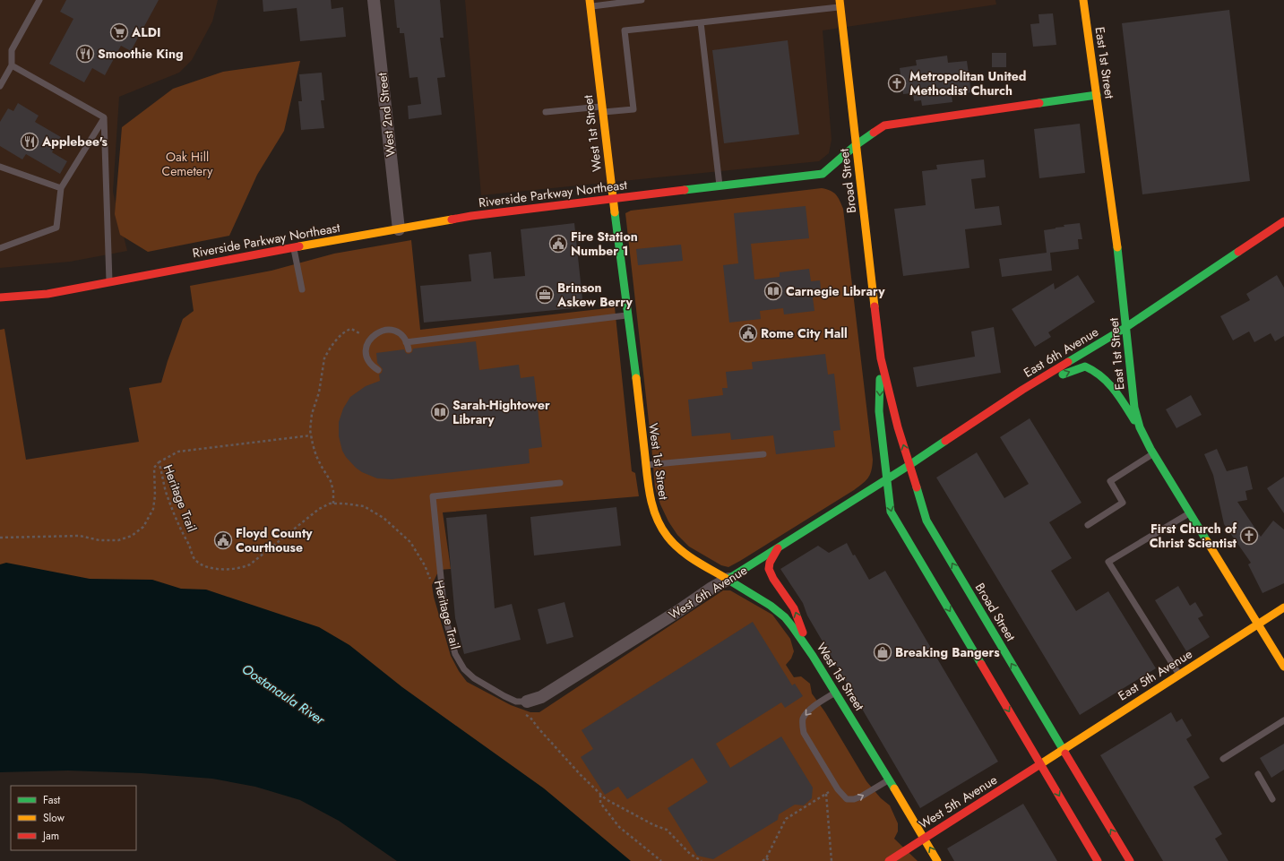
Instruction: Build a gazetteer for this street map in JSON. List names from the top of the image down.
{
  "streets": {
    "street": [
      "East 1st Street",
      "West 2nd Street",
      "West 1st Street",
      "Broad Street",
      "Riverside Parkway Northeast",
      "East 6th Avenue",
      "West 6th Avenue",
      "East 5th Avenue",
      "West 5th Avenue"
    ],
    "path": ["Heritage Trail"]
  },
  "crossings": [
    ["East 1st Street", "Riverside Parkway Northeast"],
    ["East 1st Street", "East 6th Avenue"],
    ["East 1st Street", "East 5th Avenue"],
    ["West 2nd Street", "Riverside Parkway Northeast"],
    ["West 1st Street", "Riverside Parkway Northeast"],
    ["West 1st Street", "West 6th Avenue"],
    ["West 1st Street", "West 5th Avenue"],
    ["Broad Street", "Riverside Parkway Northeast"],
    ["Broad Street", "East 6th Avenue"],
    ["Broad Street", "West 6th Avenue"],
    ["Broad Street", "East 5th Avenue"],
    ["Broad Street", "West 5th Avenue"],
    ["East 6th Avenue", "West 6th Avenue"],
    ["East 5th Avenue", "West 5th Avenue"]
  ],
  "water": ["Oostanaula River"],
  "parks": ["Oak Hill Cemetery"],
  "places": {
    "supermarket": ["ALDI"],
    "restaurant": ["Smoothie King", "Applebee's"],
    "church": ["Metropolitan United Methodist Church", "First Church of Christ Scientist"],
    "public building": ["Fire Station Number 1", "Rome City Hall", "Floyd County Courthouse"],
    "library": ["Carnegie Library", "Sarah-Hightower Library"],
    "office": ["Brinson Askew Berry"],
    "shop": ["Breaking Bangers"]
  },
  "legend": ["Fast", "Slow", "Jam"]
}
